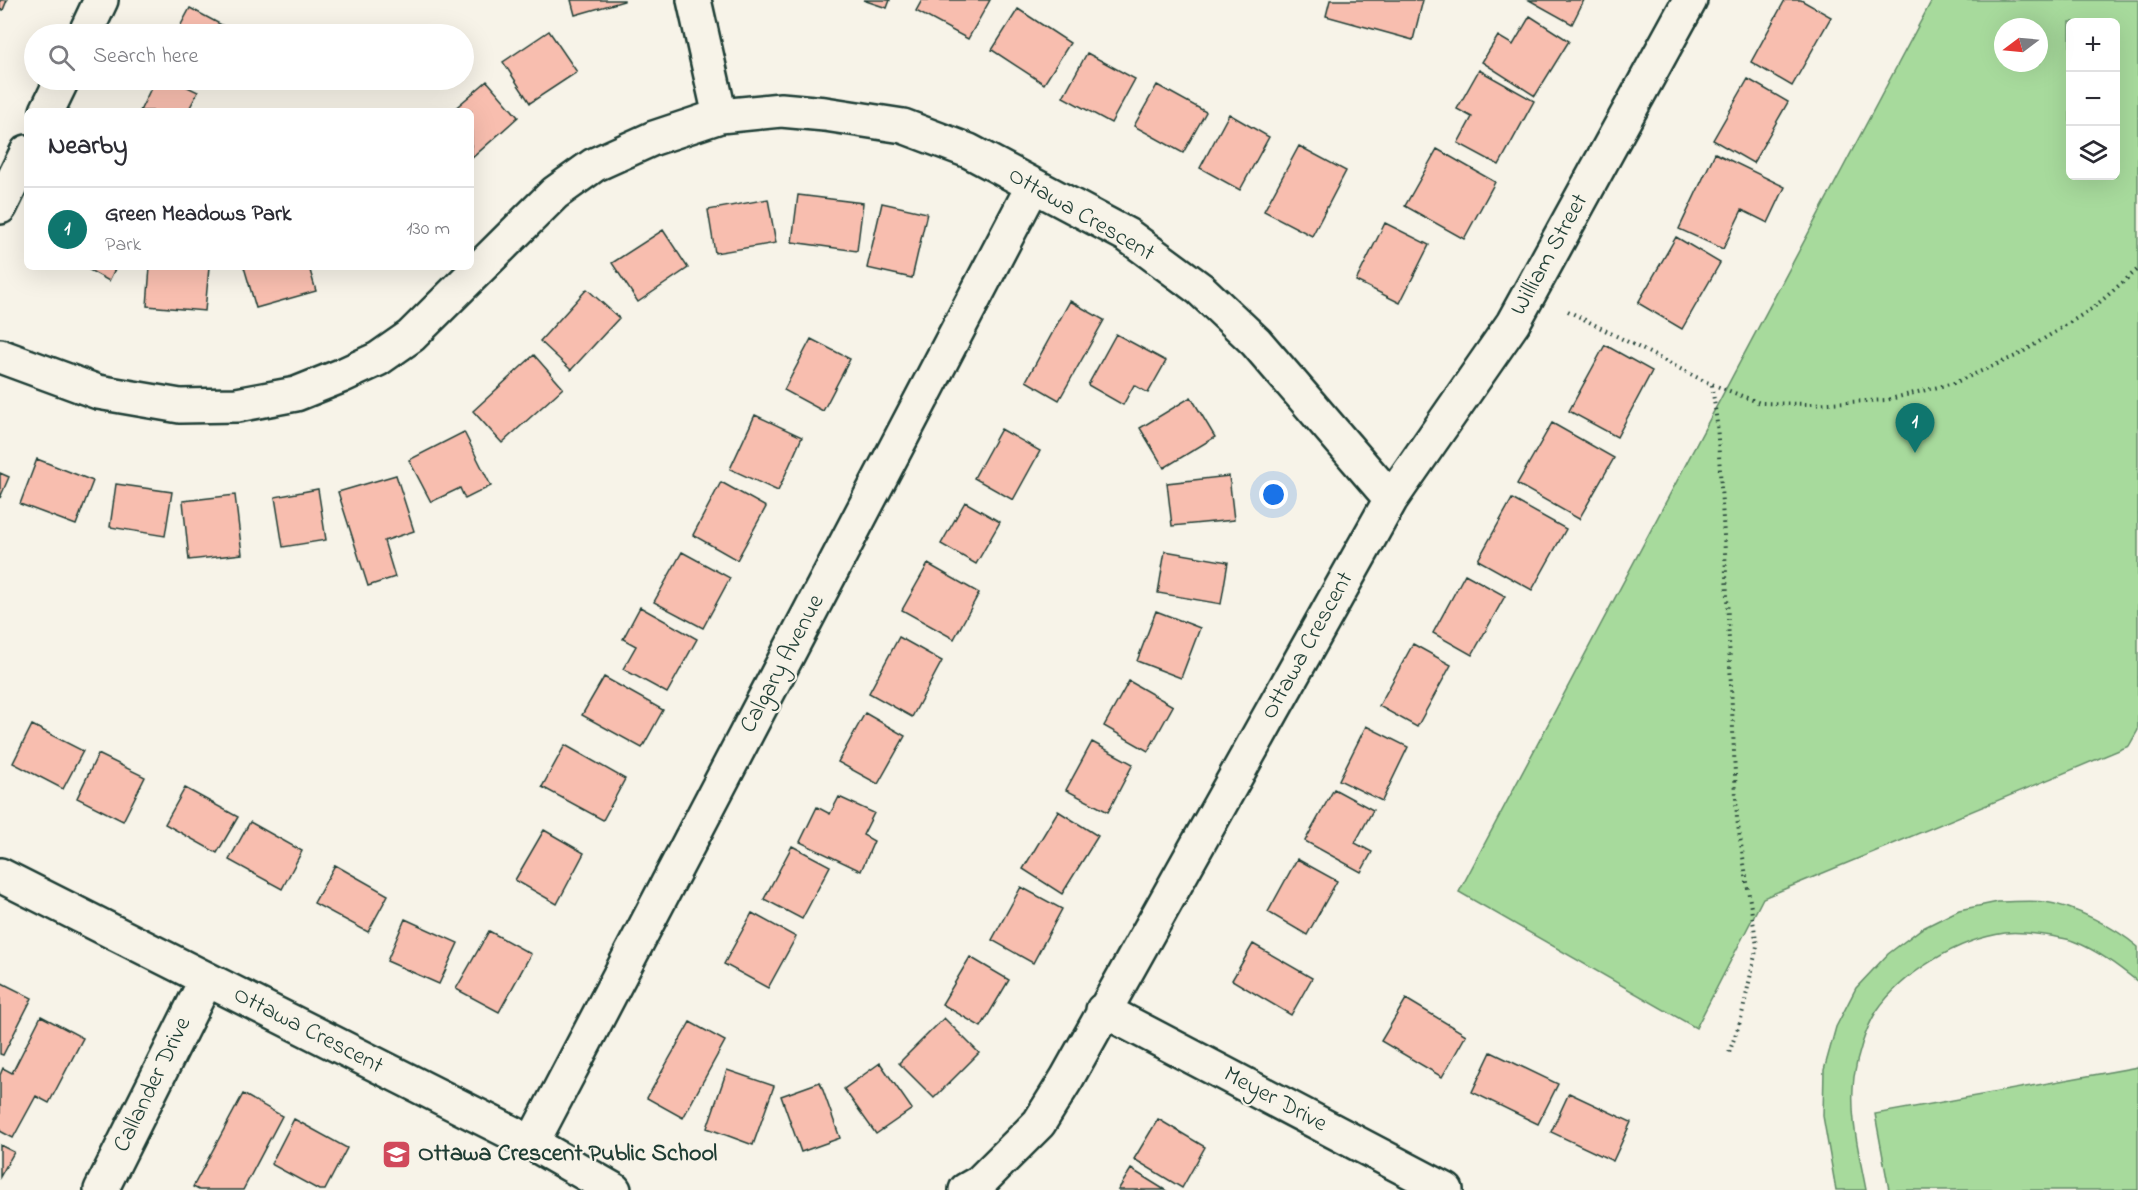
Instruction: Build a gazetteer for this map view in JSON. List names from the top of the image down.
{
  "streets": {
    "street": [
      "Ottawa Crescent",
      "William Street",
      "Calgary Avenue",
      "Callander Drive",
      "Meyer Drive"
    ]
  },
  "crossings": [
    ["Ottawa Crescent", "William Street"],
    ["Ottawa Crescent", "Calgary Avenue"],
    ["Ottawa Crescent", "Callander Drive"],
    ["Ottawa Crescent", "Meyer Drive"]
  ],
  "places": {
    "school or university": ["Ottawa Crescent Public School"]
  },
  "north": "left",
  "page": {
    "map_buttons": ["+", "−"],
    "search": "Search here",
    "heading": "Nearby",
    "list": [
      {
        "mark": "1",
        "name": "Green Meadows Park",
        "note": "Park",
        "value": "130 m"
      }
    ],
    "pins": "1"
  }
}
